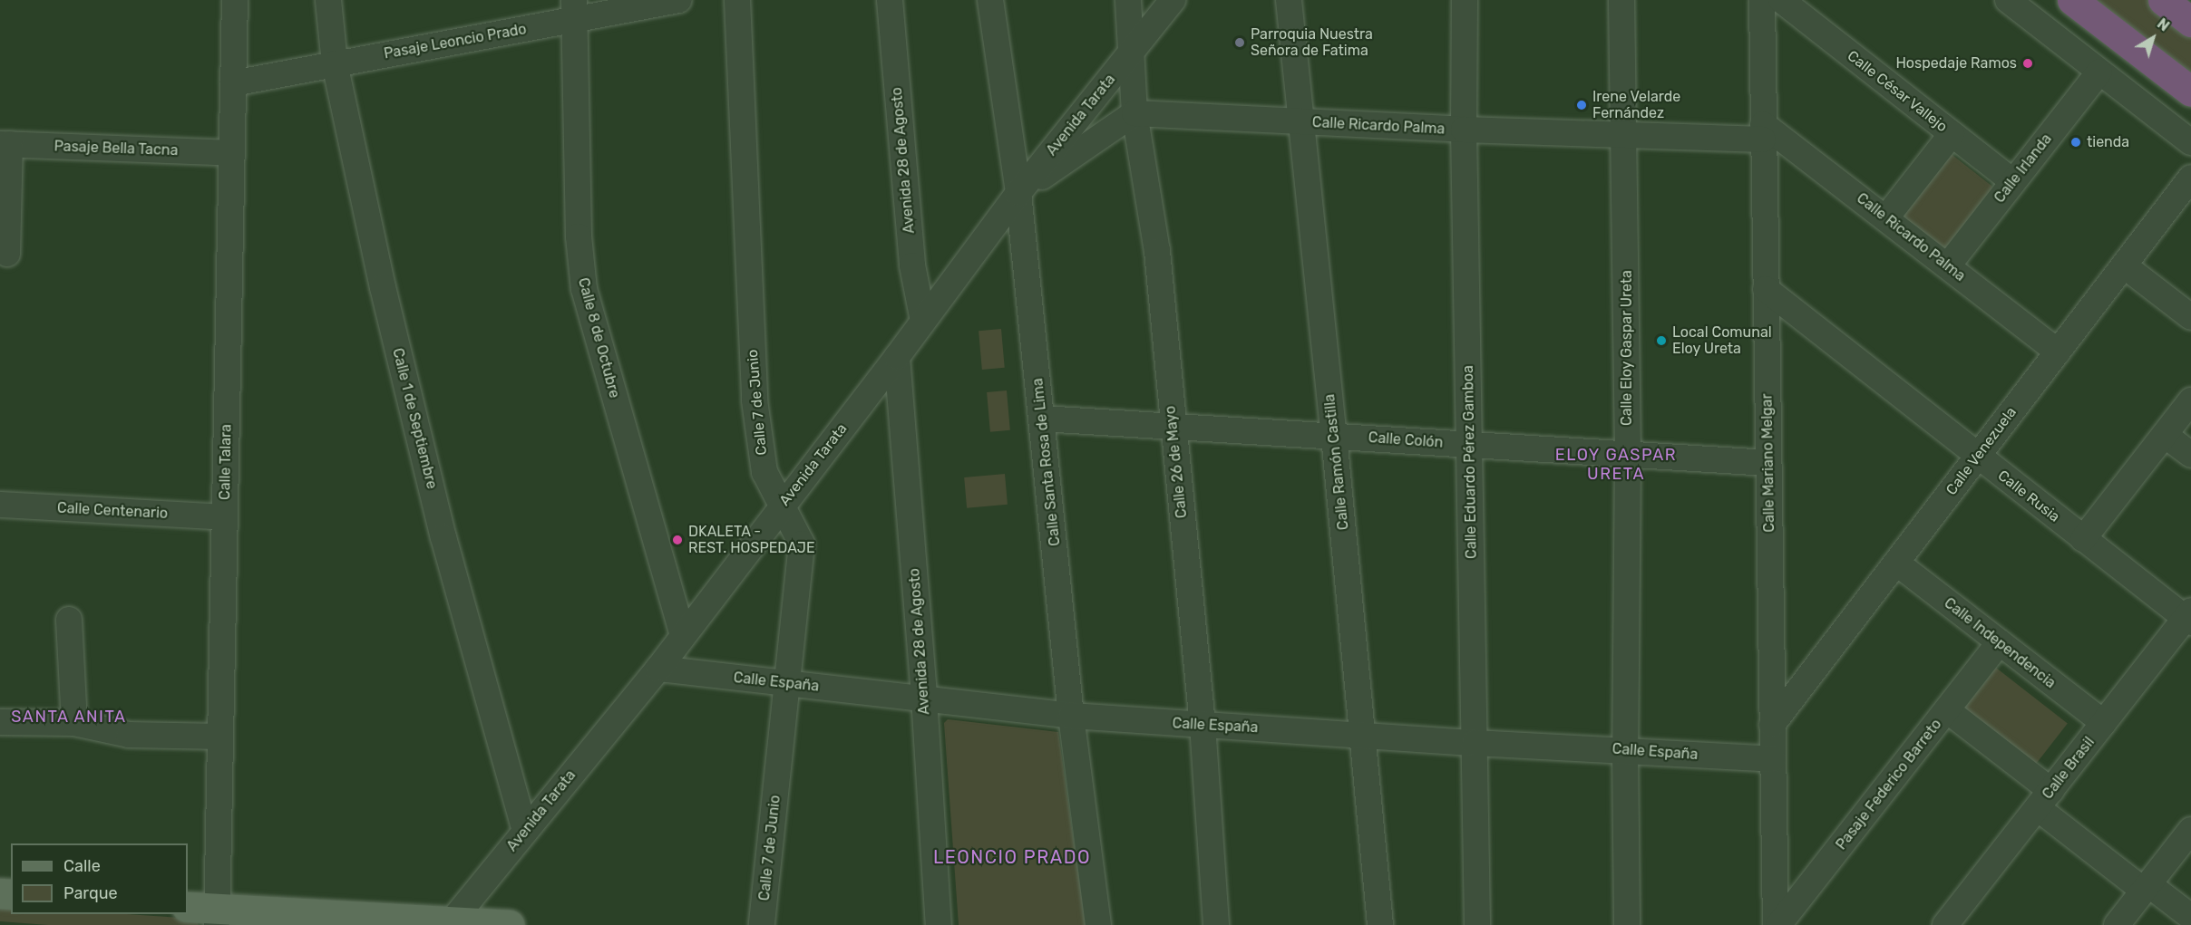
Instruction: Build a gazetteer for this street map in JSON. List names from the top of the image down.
{
  "streets": {
    "street": [
      "Pasaje Leoncio Prado",
      "Calle César Vallejo",
      "Avenida Tarata",
      "Calle Ricardo Palma",
      "Pasaje Bella Tacna",
      "Avenida 28 de Agosto",
      "Calle Irlanda",
      "Calle 8 de Octubre",
      "Calle Eloy Gaspar Ureta",
      "Calle 7 de Junio",
      "Calle 1 de Septiembre",
      "Calle Colón",
      "Calle Venezuela",
      "Calle Talara",
      "Calle Santa Rosa de Lima",
      "Calle 26 de Mayo",
      "Calle Ramón Castilla",
      "Calle Eduardo Pérez Gamboa",
      "Calle Mariano Melgar",
      "Calle Rusia",
      "Calle Centenario",
      "Calle Independencia",
      "Calle España",
      "Calle Brasil",
      "Pasaje Federico Barreto"
    ]
  },
  "crossings": [
    ["Pasaje Leoncio Prado", "Calle 8 de Octubre"],
    ["Pasaje Leoncio Prado", "Calle 1 de Septiembre"],
    ["Pasaje Leoncio Prado", "Calle Talara"],
    ["Calle César Vallejo", "Calle Irlanda"],
    ["Avenida Tarata", "Avenida 28 de Agosto"],
    ["Avenida Tarata", "Calle 8 de Octubre"],
    ["Avenida Tarata", "Calle 7 de Junio"],
    ["Avenida Tarata", "Calle 1 de Septiembre"],
    ["Avenida Tarata", "Calle Santa Rosa de Lima"],
    ["Avenida Tarata", "Calle 26 de Mayo"],
    ["Avenida Tarata", "Calle España"],
    ["Calle Ricardo Palma", "Calle Irlanda"],
    ["Calle Ricardo Palma", "Calle Eloy Gaspar Ureta"],
    ["Calle Ricardo Palma", "Calle Venezuela"],
    ["Calle Ricardo Palma", "Calle 26 de Mayo"],
    ["Calle Ricardo Palma", "Calle Ramón Castilla"],
    ["Calle Ricardo Palma", "Calle Eduardo Pérez Gamboa"],
    ["Calle Ricardo Palma", "Calle Mariano Melgar"],
    ["Pasaje Bella Tacna", "Calle Talara"],
    ["Avenida 28 de Agosto", "Calle España"],
    ["Calle Eloy Gaspar Ureta", "Calle Colón"],
    ["Calle Eloy Gaspar Ureta", "Calle España"],
    ["Calle 7 de Junio", "Calle España"],
    ["Calle Colón", "Calle Santa Rosa de Lima"],
    ["Calle Colón", "Calle 26 de Mayo"],
    ["Calle Colón", "Calle Ramón Castilla"],
    ["Calle Colón", "Calle Eduardo Pérez Gamboa"],
    ["Calle Colón", "Calle Mariano Melgar"],
    ["Calle Venezuela", "Calle Mariano Melgar"],
    ["Calle Venezuela", "Calle Rusia"],
    ["Calle Venezuela", "Calle Independencia"],
    ["Calle Talara", "Calle Centenario"],
    ["Calle Santa Rosa de Lima", "Calle España"],
    ["Calle 26 de Mayo", "Calle España"],
    ["Calle Ramón Castilla", "Calle España"],
    ["Calle Eduardo Pérez Gamboa", "Calle España"],
    ["Calle Mariano Melgar", "Calle Rusia"],
    ["Calle Mariano Melgar", "Calle España"],
    ["Calle Mariano Melgar", "Pasaje Federico Barreto"],
    ["Calle Rusia", "Calle Brasil"],
    ["Calle Independencia", "Calle Brasil"],
    ["Calle Independencia", "Pasaje Federico Barreto"]
  ],
  "districts": ["ELOY GASPAR URETA", "SANTA ANITA", "LEONCIO PRADO"],
  "places": [
    "Parroquia Nuestra Señora de Fatima",
    "Hospedaje Ramos",
    "Irene Velarde Fernández",
    "tienda",
    "Local Comunal Eloy Ureta",
    "DKALETA - REST. HOSPEDAJE"
  ],
  "legend": ["Calle", "Parque"],
  "north": "top right"
}
